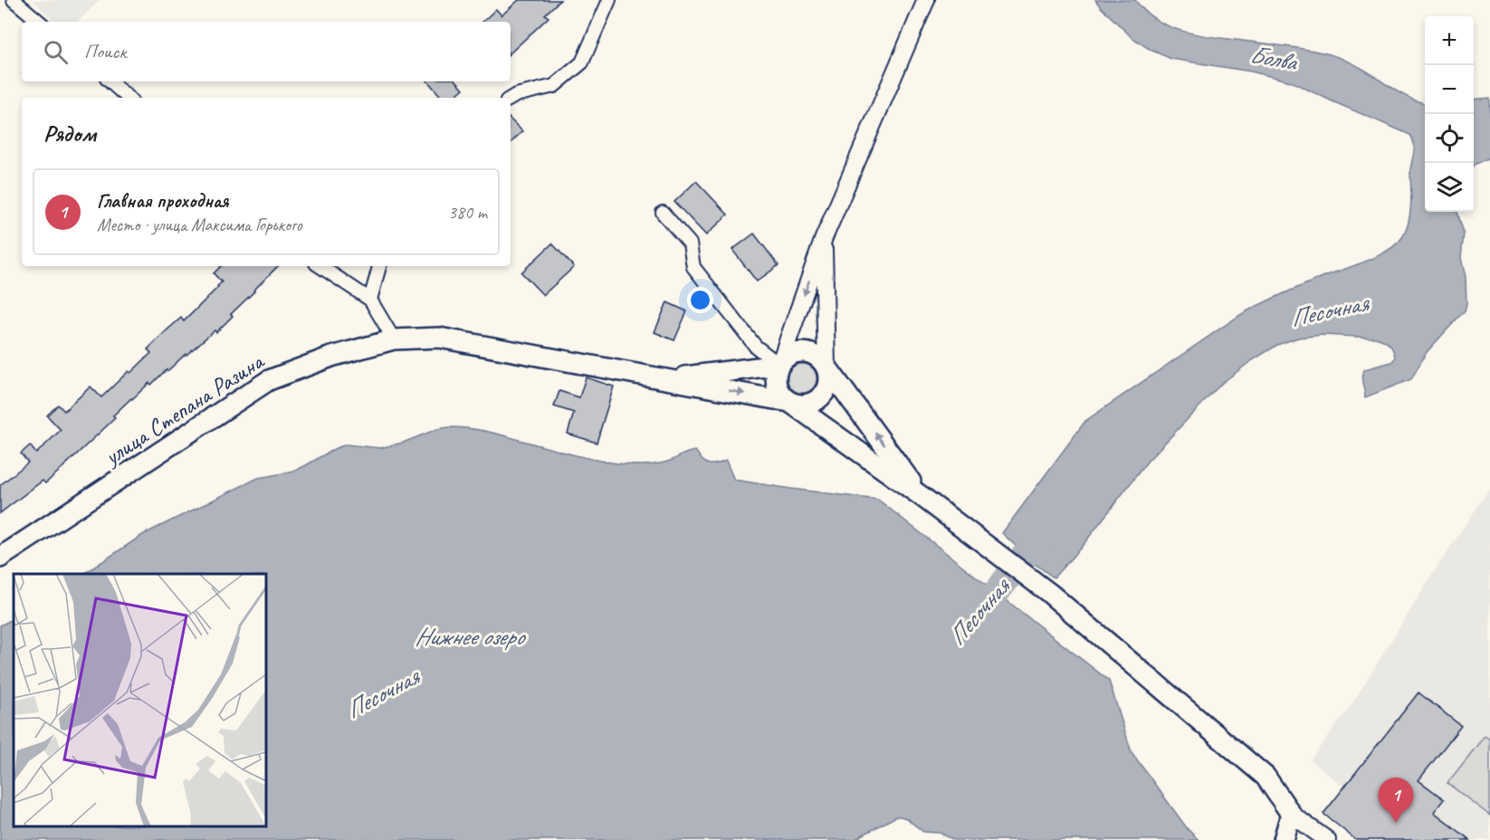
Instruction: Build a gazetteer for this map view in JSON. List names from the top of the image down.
{
  "streets": {
    "main road": ["улица Степана Разина"]
  },
  "water": ["Болва", "Песочная", "Нижнее озеро"],
  "page": {
    "map_buttons": ["+", "−"],
    "search": "Поиск",
    "heading": "Рядом",
    "list": [
      {
        "mark": "1",
        "name": "Главная проходная",
        "note": "Место · улица Максима Горького",
        "value": "380 m"
      }
    ],
    "pins": "1"
  }
}
